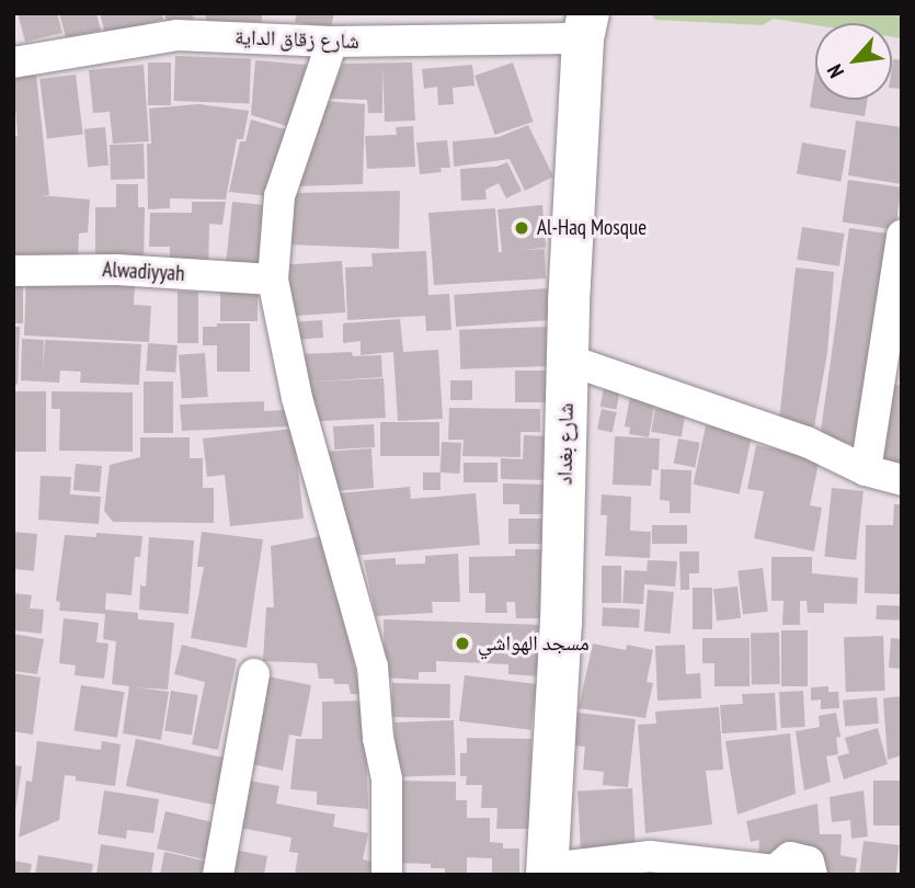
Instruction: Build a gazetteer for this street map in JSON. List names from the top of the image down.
{
  "streets": {
    "main road": ["شارع بغداد"],
    "street": ["شارع زقاق الداية", "Alwadiyyah"]
  },
  "crossings": [
    ["شارع زقاق الداية", "شارع بغداد"]
  ],
  "places": ["Al-Haq Mosque", "مسجد الهواشي"],
  "north": "bottom left"
}
